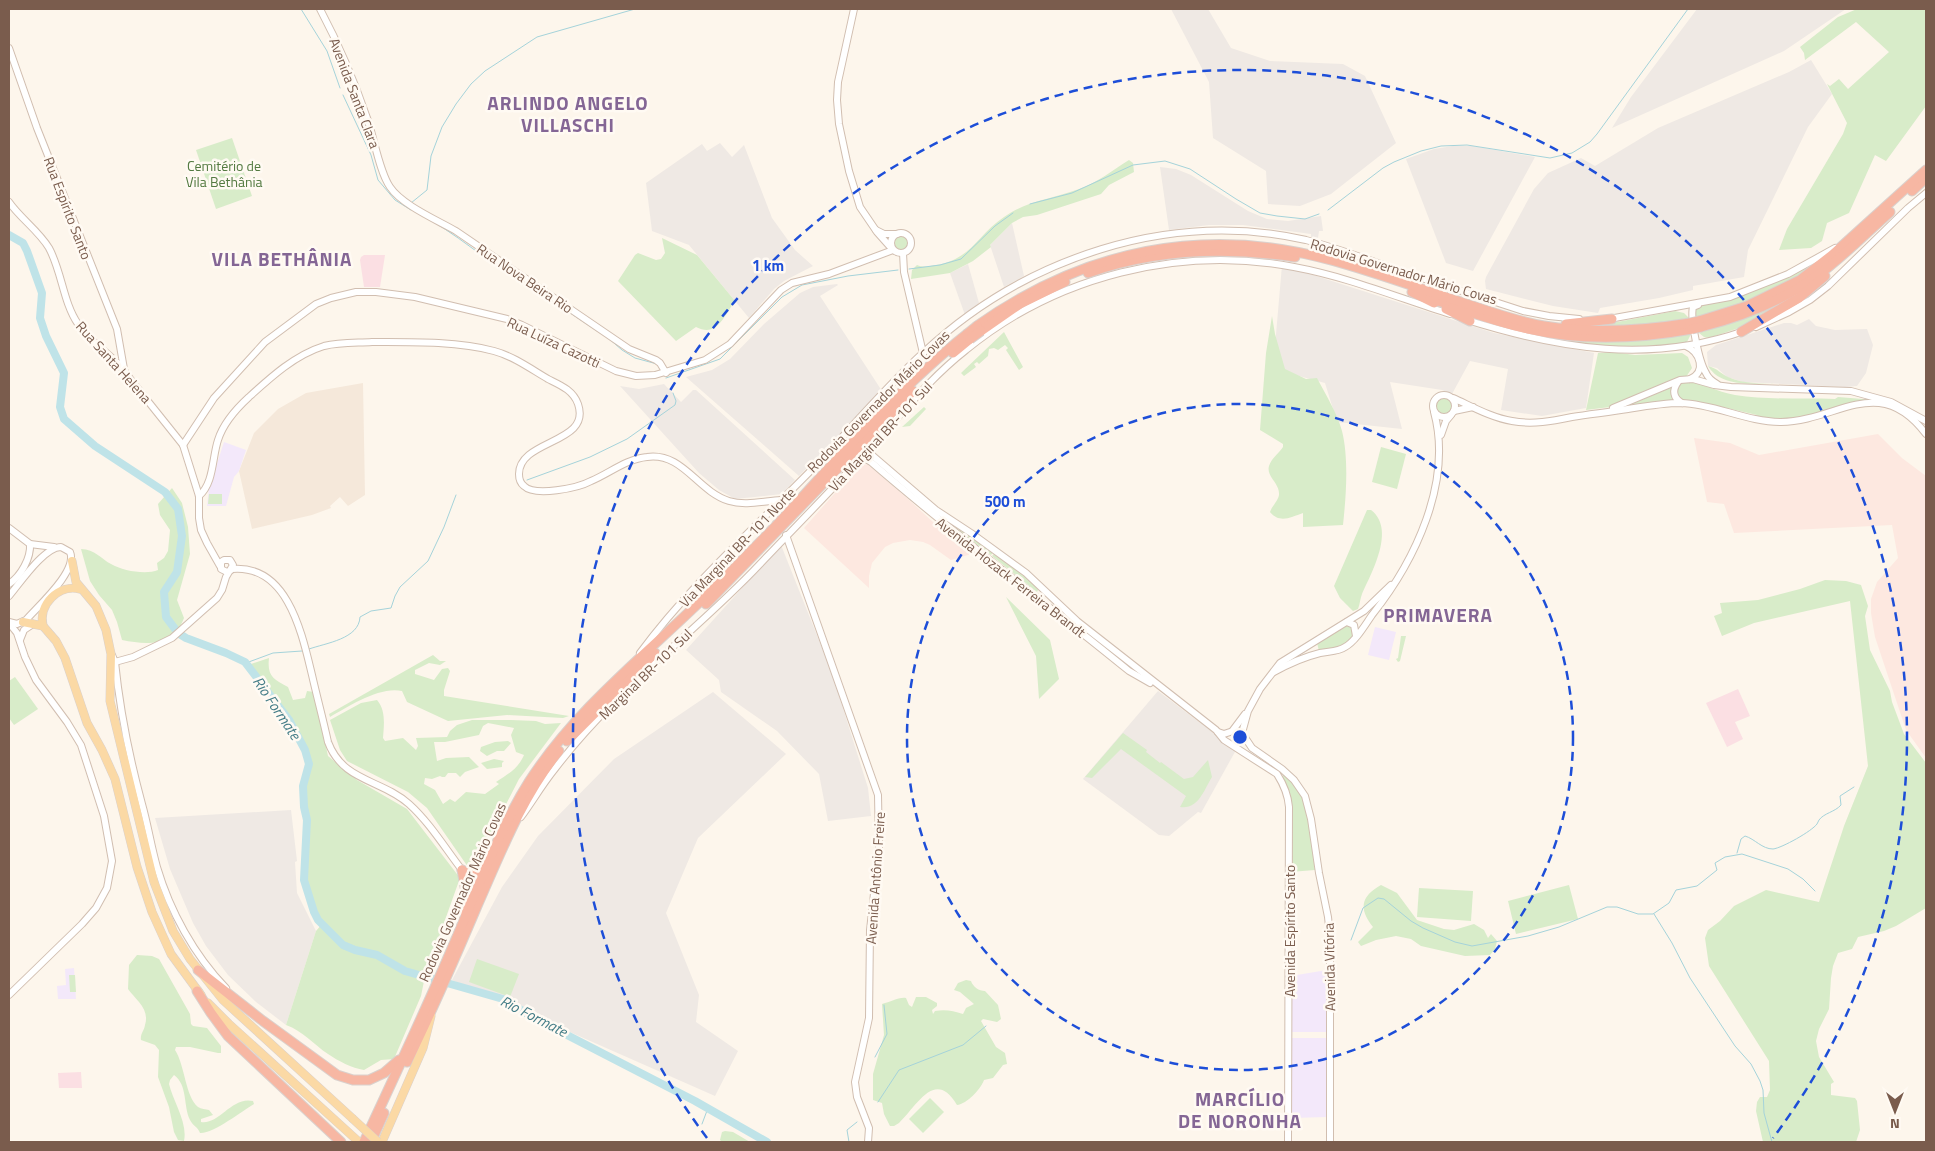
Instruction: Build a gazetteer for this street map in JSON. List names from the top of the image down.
{
  "streets": {
    "highway": ["Rodovia Governador Mário Covas"],
    "street": [
      "Avenida Santa Clara",
      "Rua Espírito Santo",
      "Rua Nova Beira Rio",
      "Rua Luíza Cazotti",
      "Rua Santa Helena",
      "Via Marginal BR-101 Sul",
      "Via Marginal BR-101 Norte",
      "Avenida Hozack Ferreira Brandt",
      "Marginal BR-101 Sul",
      "Avenida Antônio Freire",
      "Avenida Espírito Santo",
      "Avenida Vitória"
    ]
  },
  "crossings": [
    ["Avenida Santa Clara", "Rua Nova Beira Rio"],
    ["Rua Espírito Santo", "Rua Santa Helena"],
    ["Rodovia Governador Mário Covas", "Via Marginal BR-101 Sul"],
    ["Rodovia Governador Mário Covas", "Via Marginal BR-101 Norte"],
    ["Rodovia Governador Mário Covas", "Marginal BR-101 Sul"],
    ["Rua Nova Beira Rio", "Rua Luíza Cazotti"],
    ["Rua Luíza Cazotti", "Rua Santa Helena"],
    ["Via Marginal BR-101 Sul", "Avenida Hozack Ferreira Brandt"],
    ["Via Marginal BR-101 Sul", "Marginal BR-101 Sul"],
    ["Via Marginal BR-101 Sul", "Avenida Antônio Freire"],
    ["Avenida Hozack Ferreira Brandt", "Avenida Espírito Santo"],
    ["Marginal BR-101 Sul", "Avenida Antônio Freire"]
  ],
  "districts": [
    "ARLINDO ANGELO VILLASCHI",
    "VILA BETHÂNIA",
    "PRIMAVERA",
    "MARCÍLIO DE NORONHA"
  ],
  "water": ["Rio Formate"],
  "parks": ["Cemitério de Vila Bethânia"],
  "north": "bottom",
  "rings": ["1 km", "500 m"]
}
